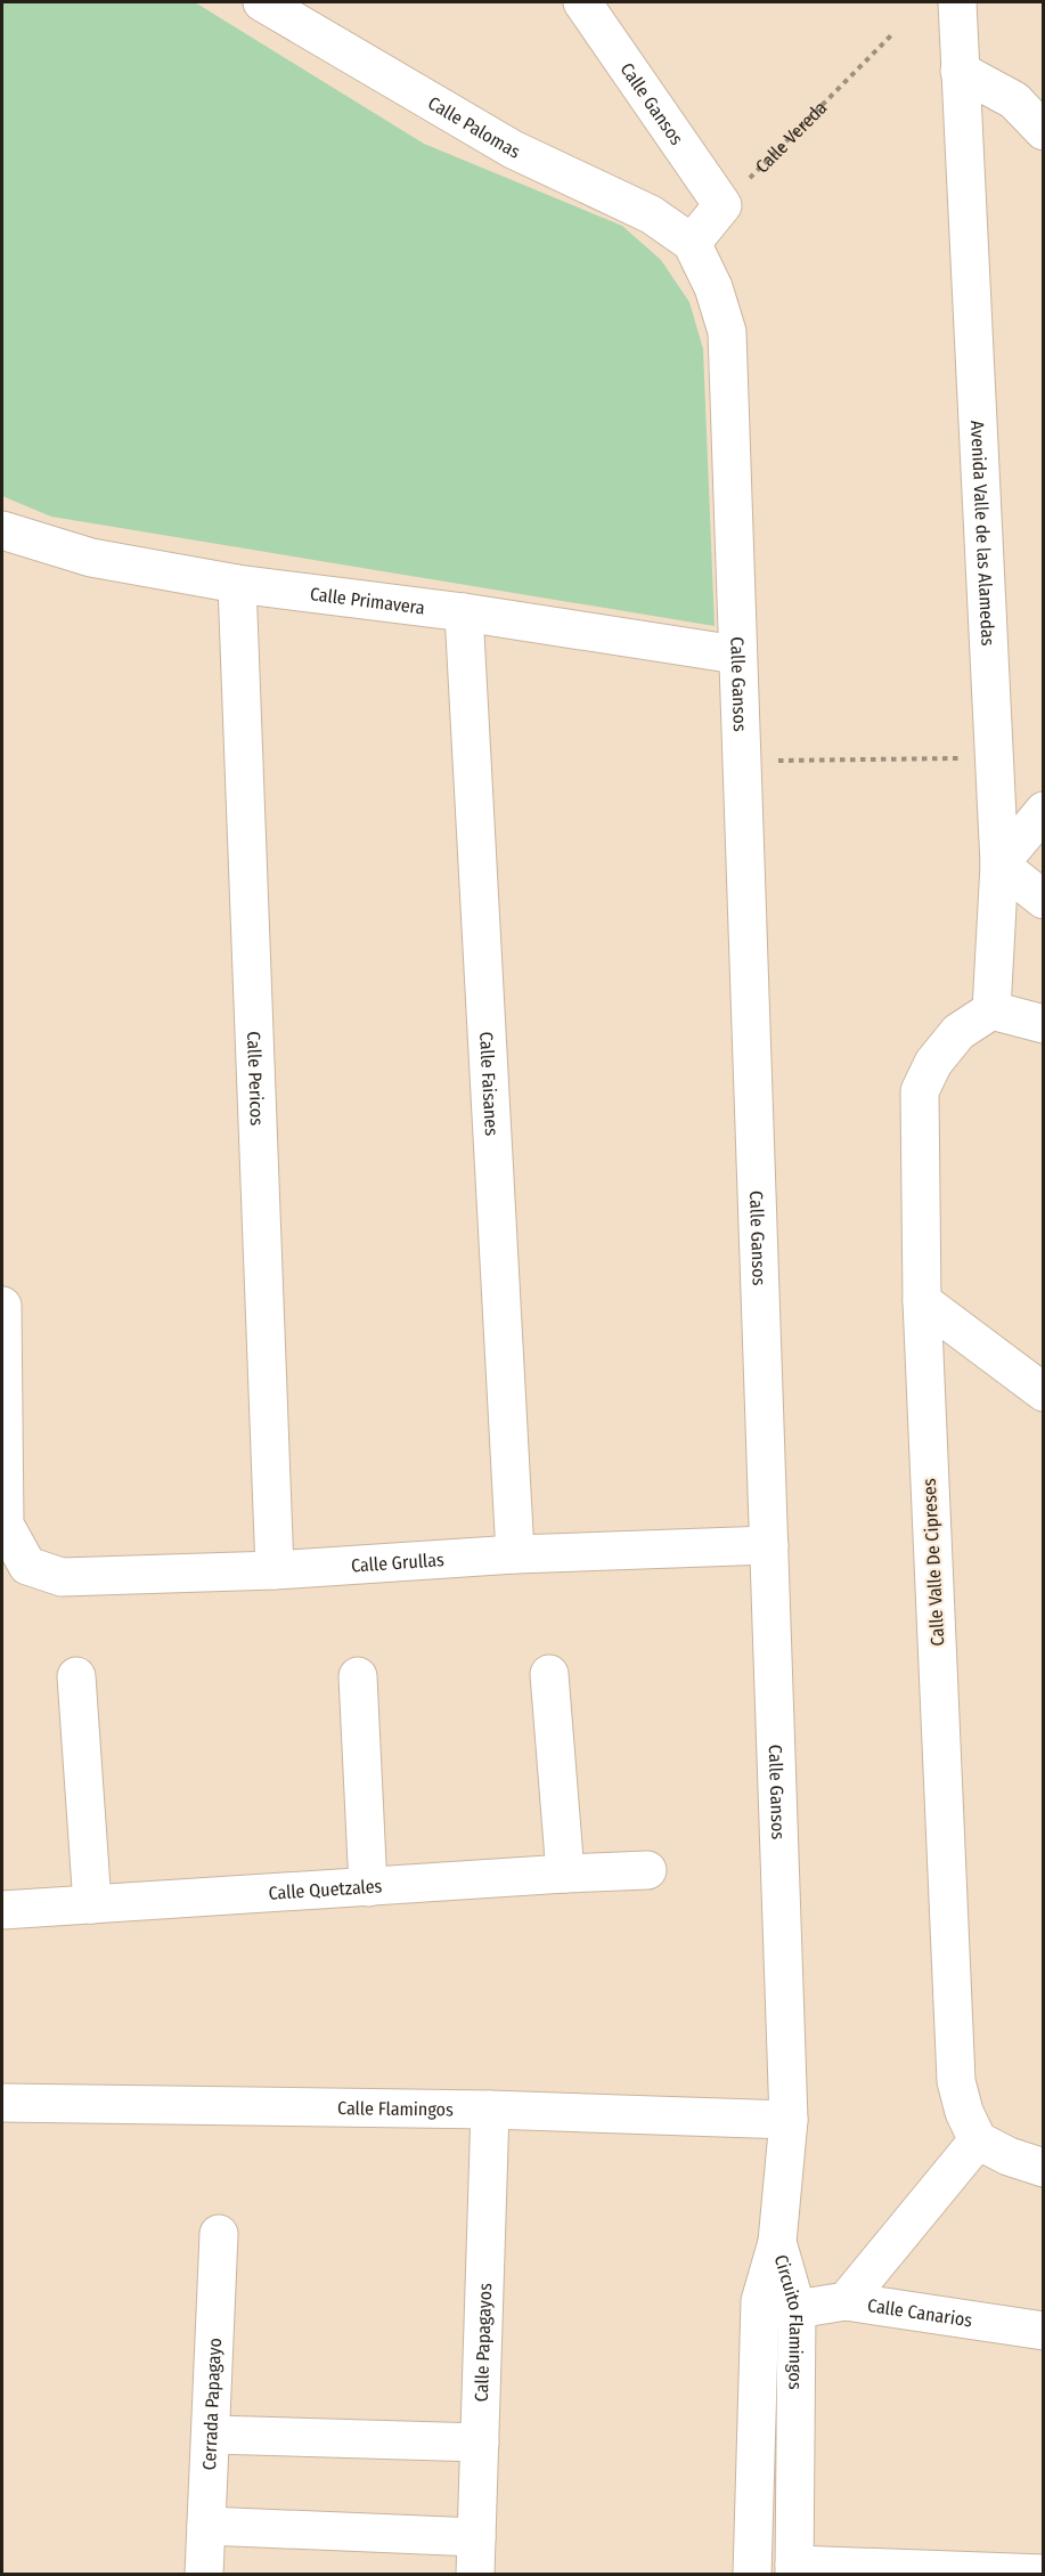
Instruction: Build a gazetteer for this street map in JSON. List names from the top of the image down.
{
  "streets": {
    "street": [
      "Calle Gansos",
      "Calle Palomas",
      "Avenida Valle de las Alamedas",
      "Calle Primavera",
      "Calle Pericos",
      "Calle Faisanes",
      "Calle Grullas",
      "Calle Valle De Cipreses",
      "Calle Quetzales",
      "Calle Flamingos",
      "Calle Canarios",
      "Circuito Flamingos",
      "Calle Papagayos",
      "Cerrada Papagayo"
    ],
    "path": ["Calle Vereda"]
  },
  "crossings": [
    ["Calle Gansos", "Calle Palomas"],
    ["Calle Gansos", "Calle Vereda"],
    ["Calle Gansos", "Calle Primavera"],
    ["Calle Gansos", "Calle Grullas"],
    ["Calle Gansos", "Calle Flamingos"],
    ["Calle Gansos", "Circuito Flamingos"],
    ["Avenida Valle de las Alamedas", "Calle Valle De Cipreses"],
    ["Calle Primavera", "Calle Pericos"],
    ["Calle Primavera", "Calle Faisanes"],
    ["Calle Pericos", "Calle Grullas"],
    ["Calle Faisanes", "Calle Grullas"],
    ["Calle Flamingos", "Calle Papagayos"],
    ["Calle Canarios", "Circuito Flamingos"]
  ]
}
